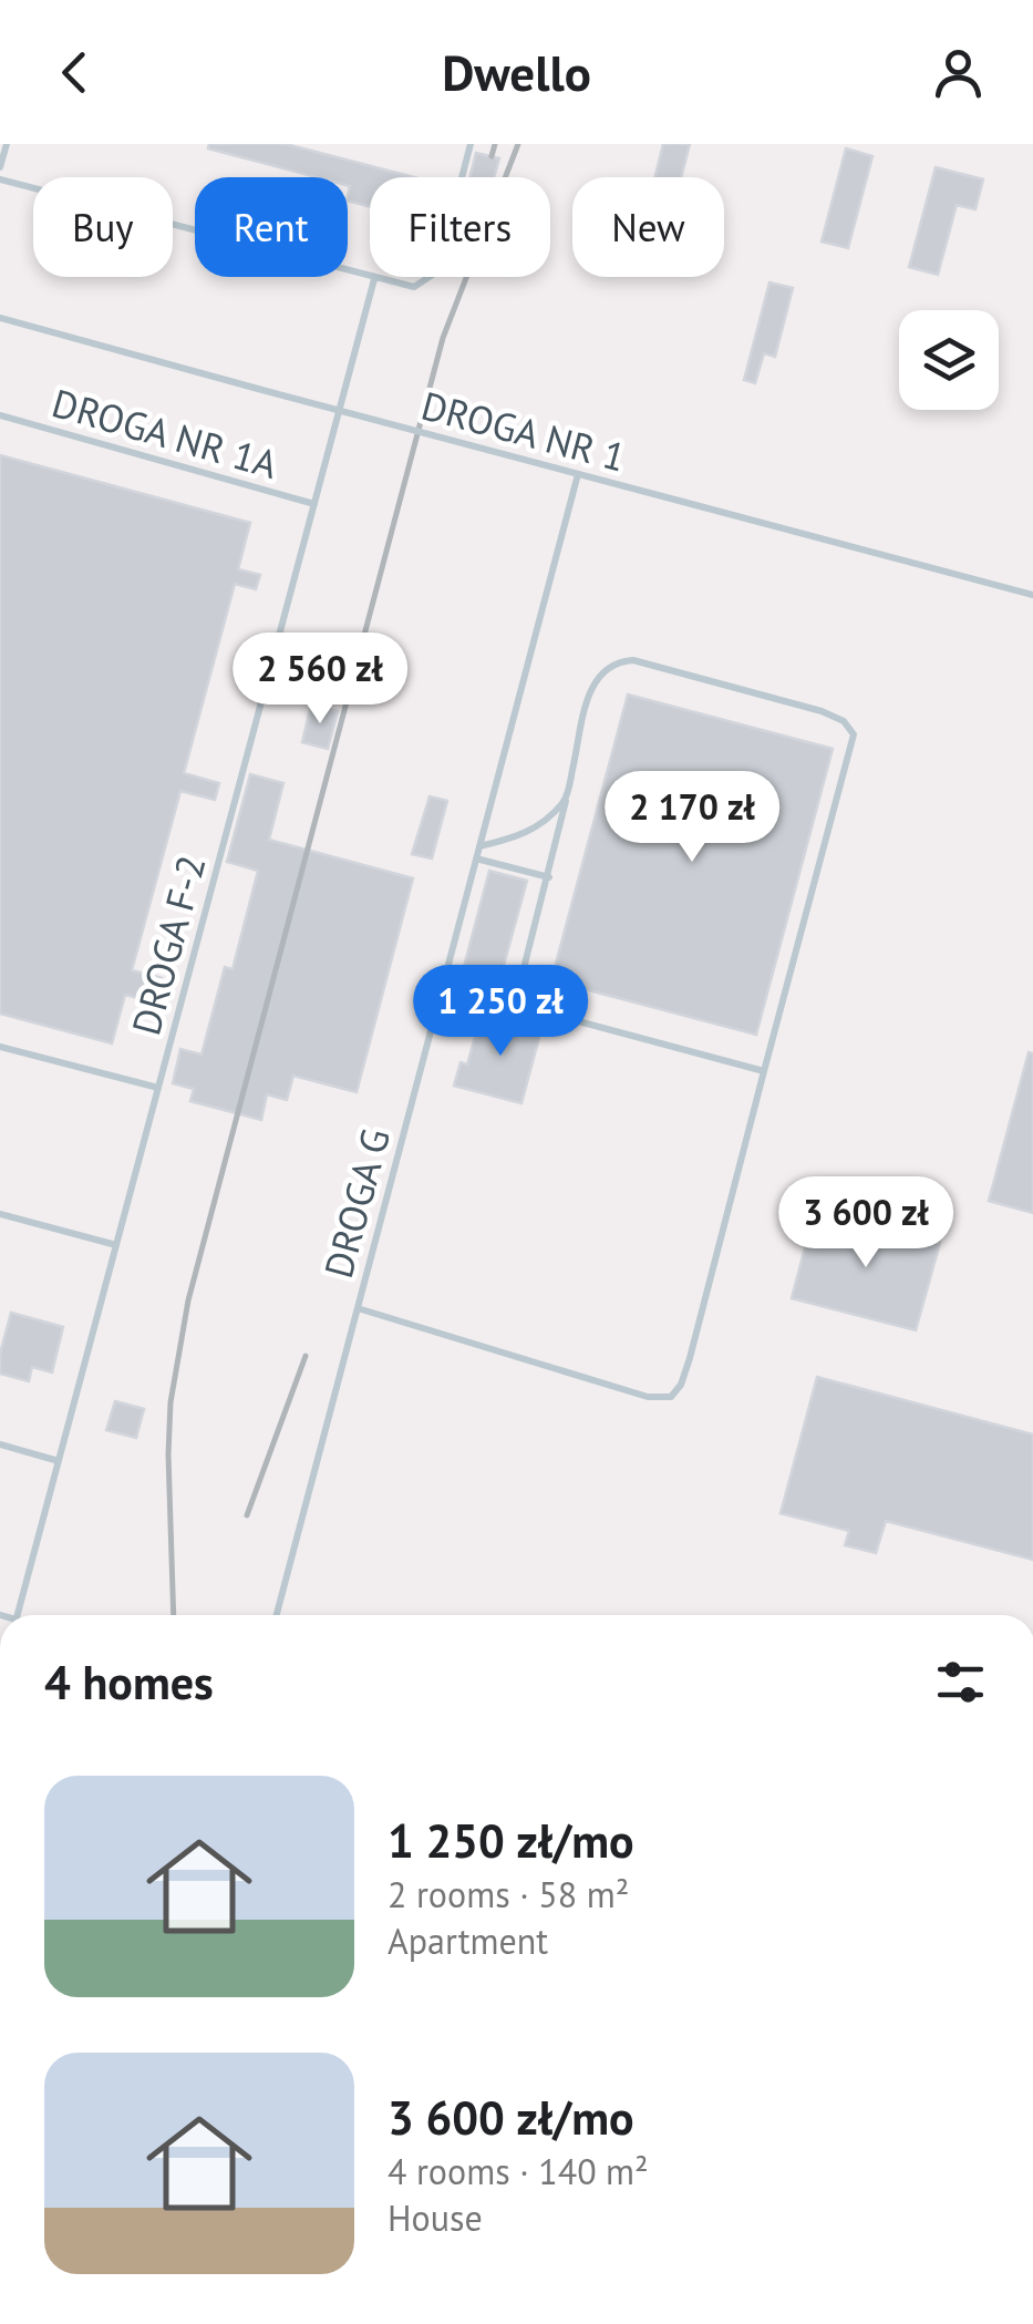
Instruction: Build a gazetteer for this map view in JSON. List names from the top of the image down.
{
  "streets": {
    "lane": [
      "DROGA NR 1",
      "DROGA NR 1A",
      "DROGA F-2",
      "DROGA G"
    ]
  },
  "crossings": [
    ["DROGA NR 1", "DROGA G"],
    ["DROGA NR 1A", "DROGA F-2"]
  ],
  "page": {
    "header": "Dwello",
    "chip": [
      "Buy",
      "Rent",
      "Filters",
      "New"
    ],
    "price": [
      "2 560 zł",
      "2 170 zł",
      "1 250 zł",
      "3 600 zł"
    ],
    "heading": "4 homes",
    "list": [
      {
        "name": "1 250 zł/mo",
        "note": "2 rooms · 58 m² · Apartment"
      },
      {
        "name": "3 600 zł/mo",
        "note": "4 rooms · 140 m² · House"
      }
    ]
  }
}
